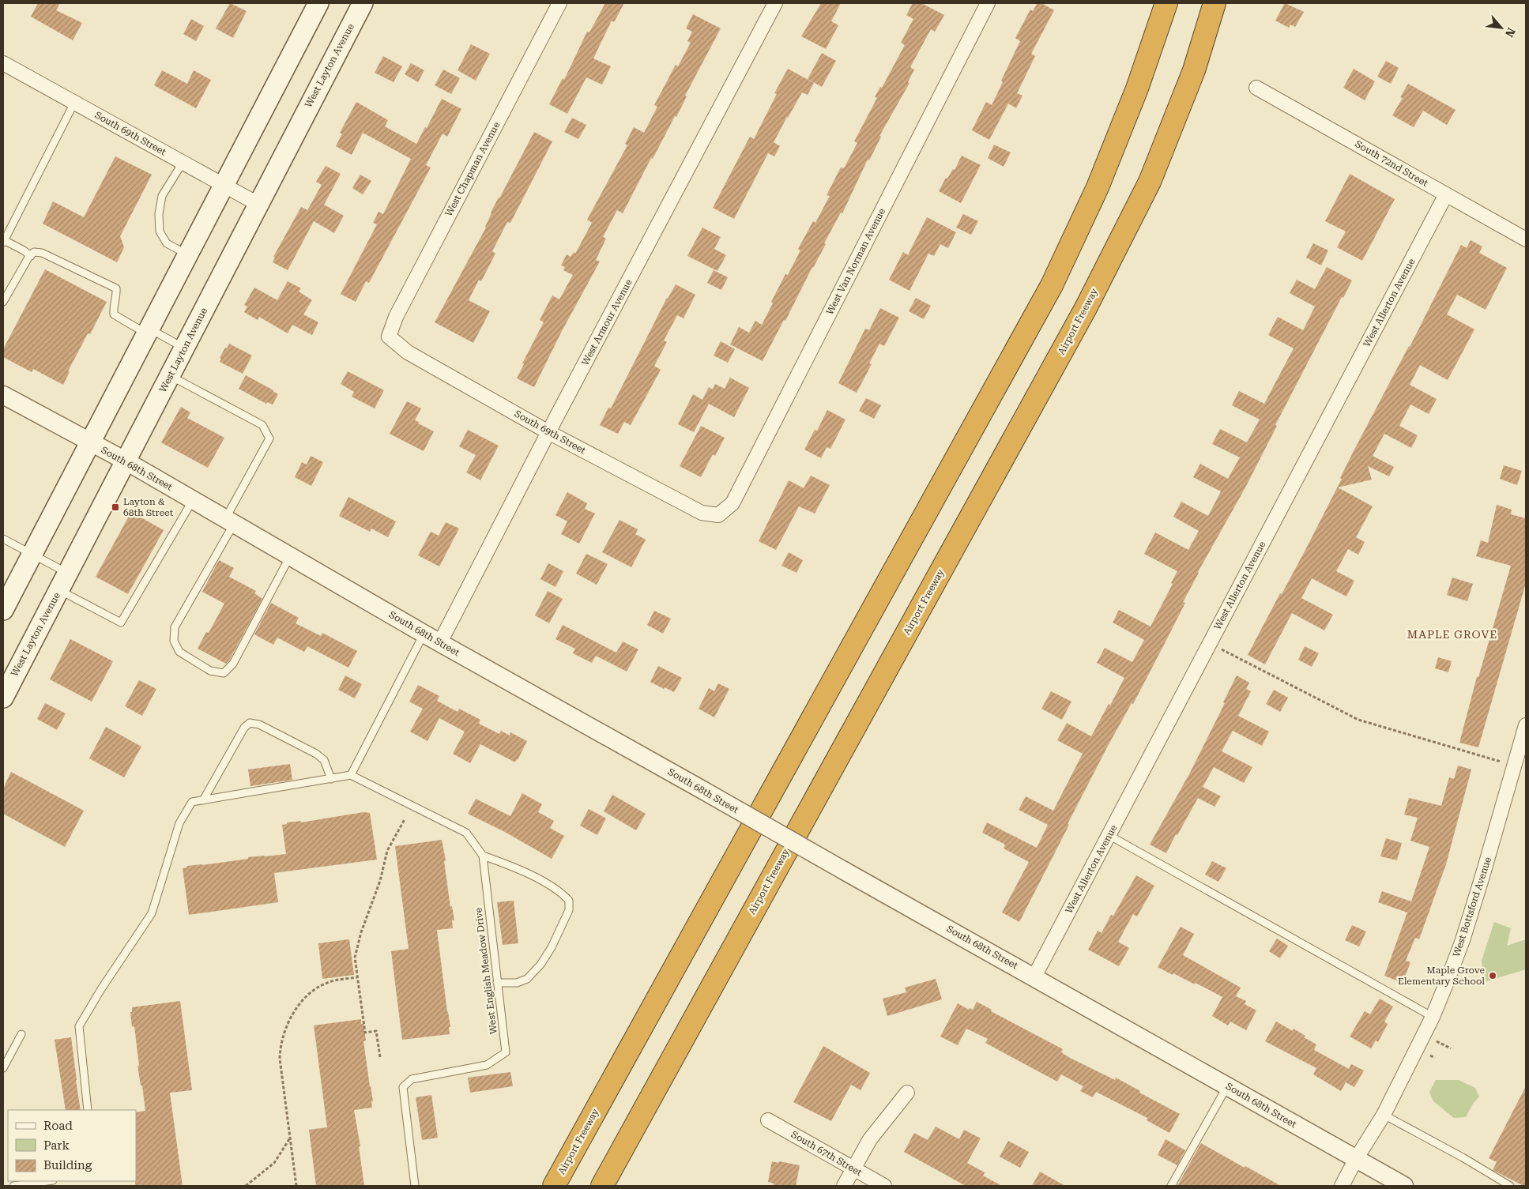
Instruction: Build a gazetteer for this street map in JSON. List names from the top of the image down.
{
  "streets": {
    "highway": ["Airport Freeway"],
    "main road": ["West Layton Avenue"],
    "street": [
      "South 69th Street",
      "South 72nd Street",
      "West Chapman Avenue",
      "West Van Norman Avenue",
      "West Allerton Avenue",
      "West Armour Avenue",
      "South 68th Street",
      "West Bottsford Avenue",
      "South 67th Street"
    ],
    "lane": ["West English Meadow Drive"]
  },
  "crossings": [
    ["West Layton Avenue", "South 69th Street"],
    ["West Layton Avenue", "South 68th Street"],
    ["South 69th Street", "West Chapman Avenue"],
    ["South 69th Street", "West Van Norman Avenue"],
    ["South 69th Street", "West Armour Avenue"],
    ["South 72nd Street", "West Allerton Avenue"],
    ["West Allerton Avenue", "South 68th Street"],
    ["West Armour Avenue", "South 68th Street"],
    ["South 68th Street", "West Bottsford Avenue"]
  ],
  "districts": ["MAPLE GROVE"],
  "places": {
    "transit": ["Layton & 68th Street"],
    "other": ["Maple Grove Elementary School"]
  },
  "legend": ["Road", "Park", "Building"],
  "north": "bottom right"
}
